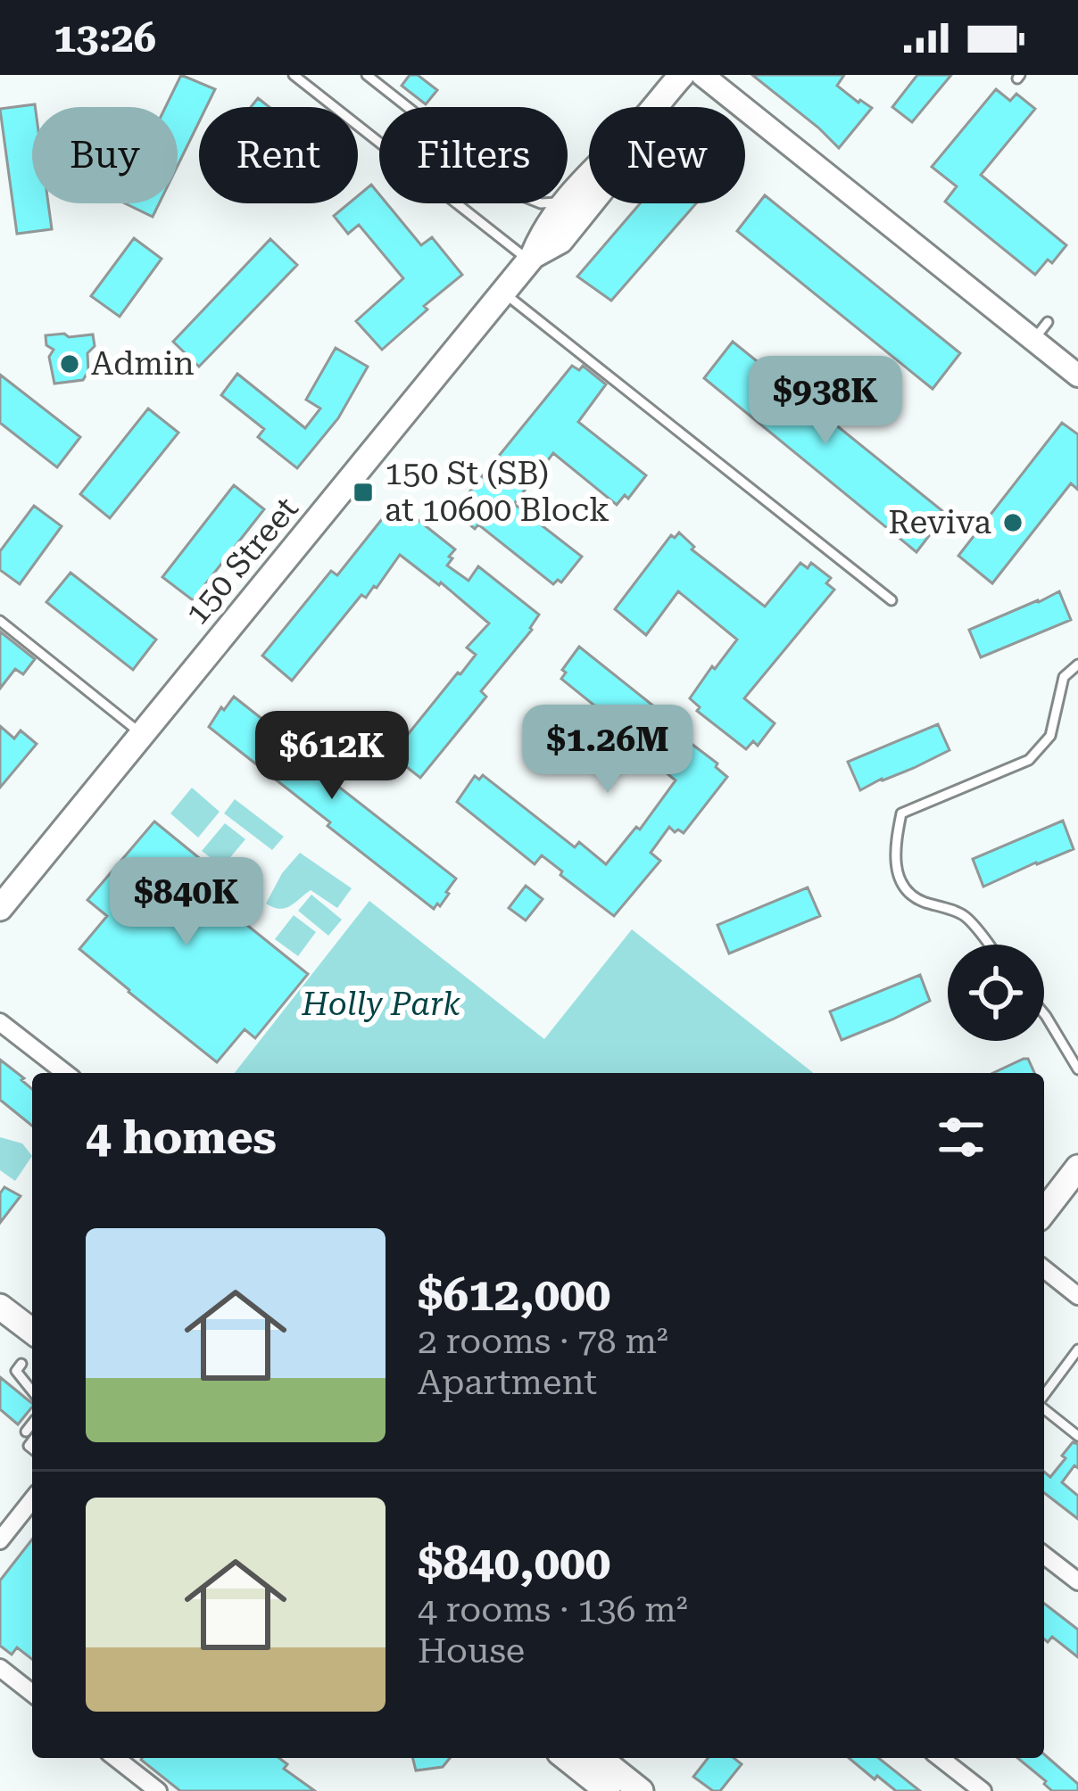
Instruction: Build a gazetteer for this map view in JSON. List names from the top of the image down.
{
  "streets": {
    "main road": ["150 Street"]
  },
  "parks": ["Holly Park"],
  "places": {
    "other": ["Admin", "Reviva"],
    "transit": ["150 St (SB) at 10600 Block"]
  },
  "page": {
    "status": "13:26",
    "chip": [
      "Buy",
      "Rent",
      "Filters",
      "New"
    ],
    "price": [
      "$938K",
      "$1.26M",
      "$612K",
      "$840K"
    ],
    "heading": "4 homes",
    "list": [
      {
        "name": "$612,000",
        "note": "2 rooms · 78 m² · Apartment"
      },
      {
        "name": "$840,000",
        "note": "4 rooms · 136 m² · House"
      }
    ]
  }
}
